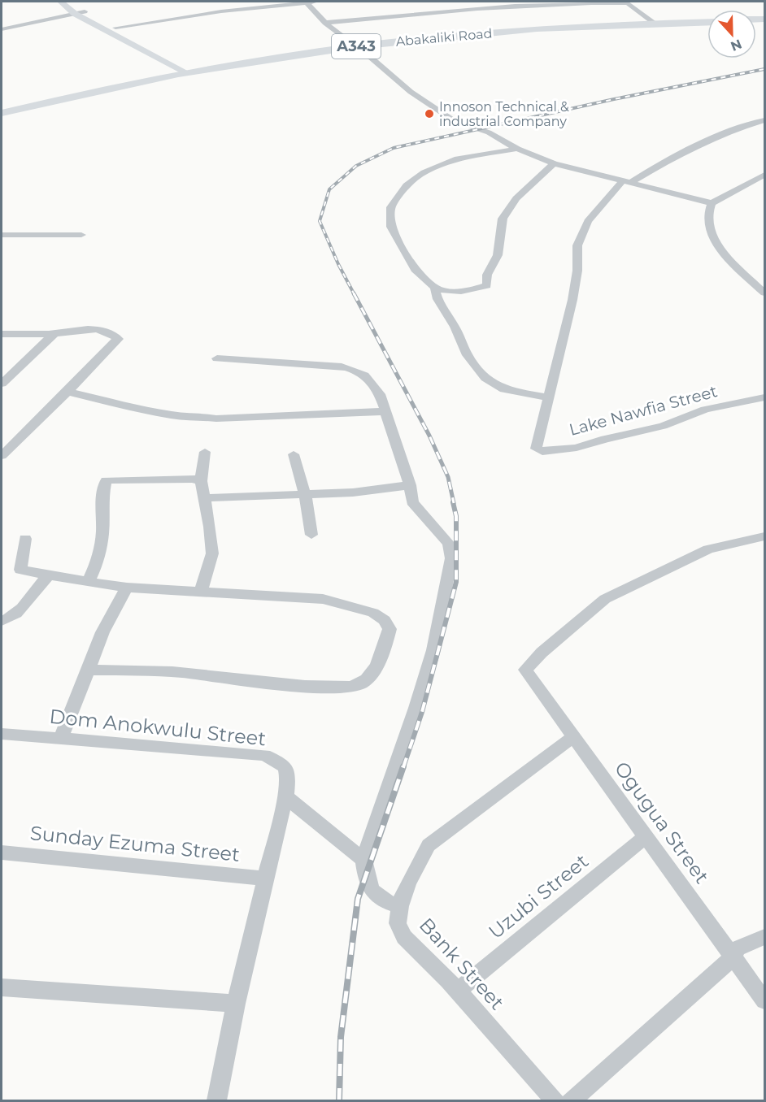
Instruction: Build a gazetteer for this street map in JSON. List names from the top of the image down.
{
  "streets": {
    "highway": ["Abakaliki Road", "A343"],
    "street": [
      "Lake Nawfia Street",
      "Dom Anokwulu Street",
      "Ogugua Street",
      "Sunday Ezuma Street",
      "Uzubi Street",
      "Bank Street"
    ]
  },
  "crossings": [
    ["Ogugua Street", "Uzubi Street"],
    ["Ogugua Street", "Bank Street"],
    ["Uzubi Street", "Bank Street"]
  ],
  "places": ["Innoson Technical & industrial Company"],
  "north": "bottom"
}
